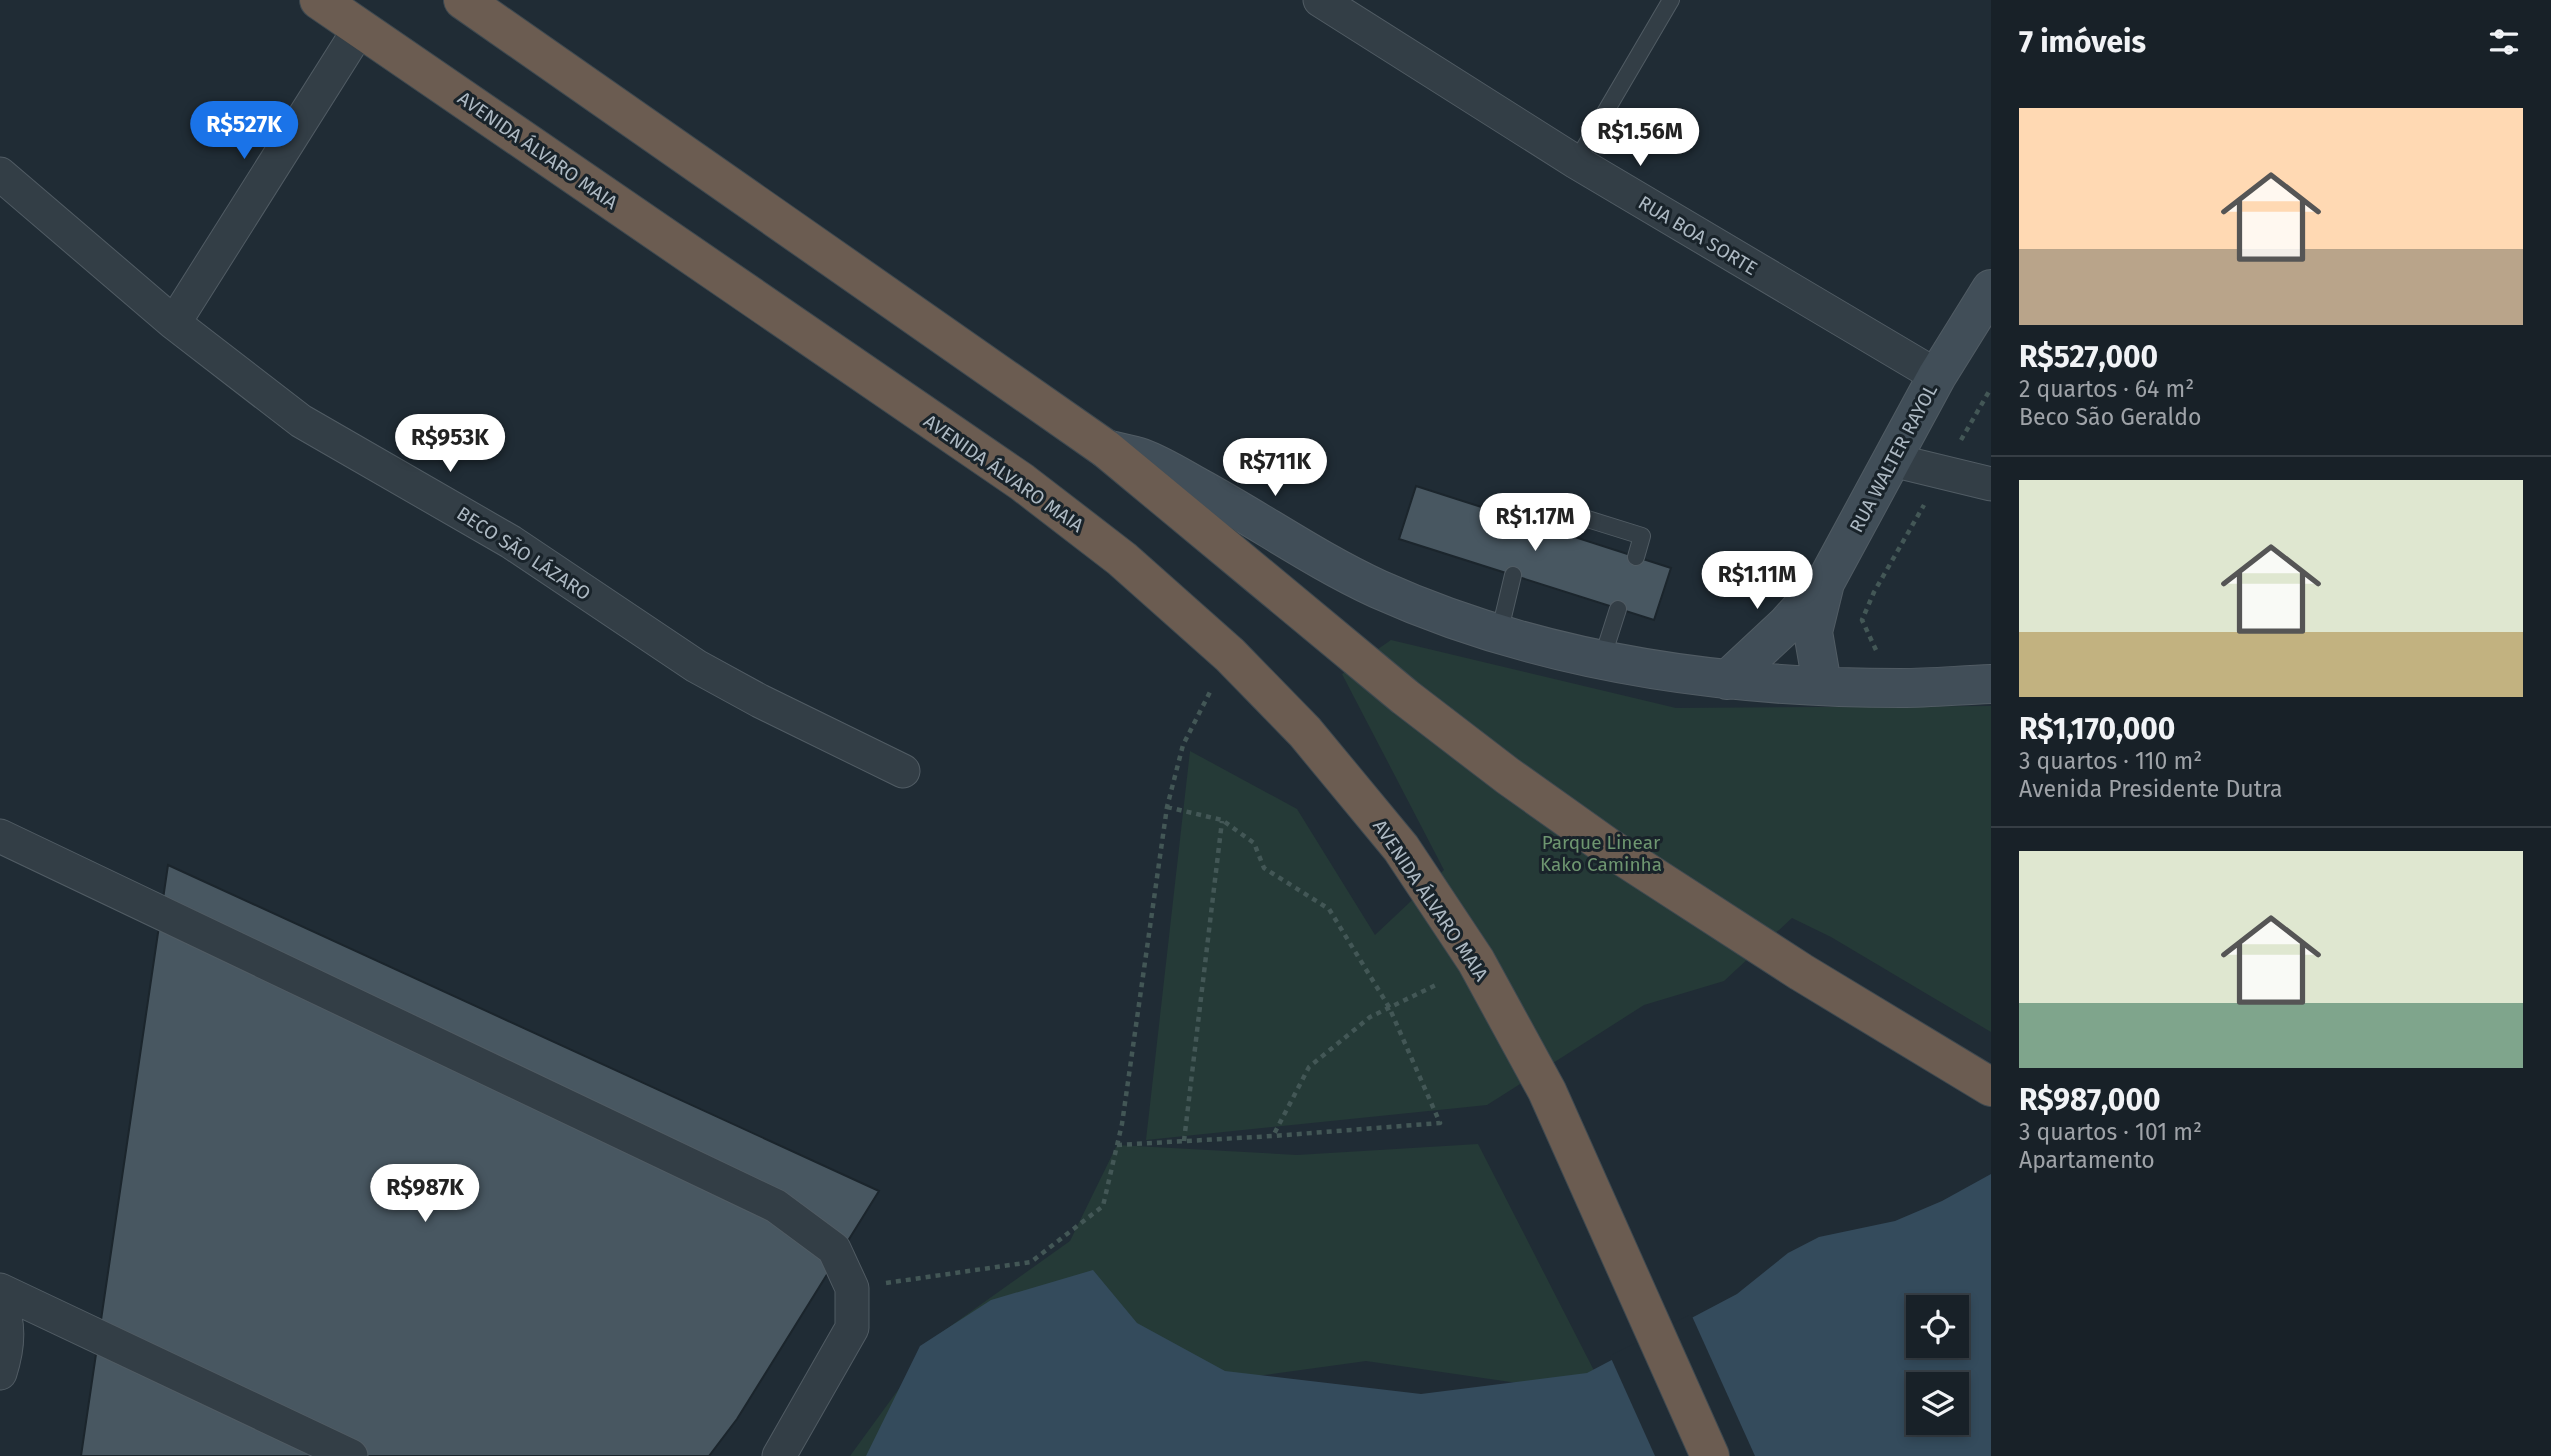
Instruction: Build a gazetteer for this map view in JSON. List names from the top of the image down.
{
  "streets": {
    "highway": ["AVENIDA ÁLVARO MAIA"],
    "street": ["RUA BOA SORTE", "RUA WALTER RAYOL", "BECO SÃO LÁZARO"]
  },
  "crossings": [
    ["RUA BOA SORTE", "RUA WALTER RAYOL"]
  ],
  "parks": ["Parque Linear Kako Caminha"],
  "page": {
    "heading": "7 imóveis",
    "list": [
      {
        "name": "R$527,000",
        "note": "2 quartos · 64 m² · Beco São Geraldo"
      },
      {
        "name": "R$1,170,000",
        "note": "3 quartos · 110 m² · Avenida Presidente Dutra"
      },
      {
        "name": "R$987,000",
        "note": "3 quartos · 101 m² · Apartamento"
      }
    ],
    "price": [
      "R$527K",
      "R$1.56M",
      "R$953K",
      "R$711K",
      "R$1.17M",
      "R$1.11M",
      "R$987K"
    ]
  }
}
